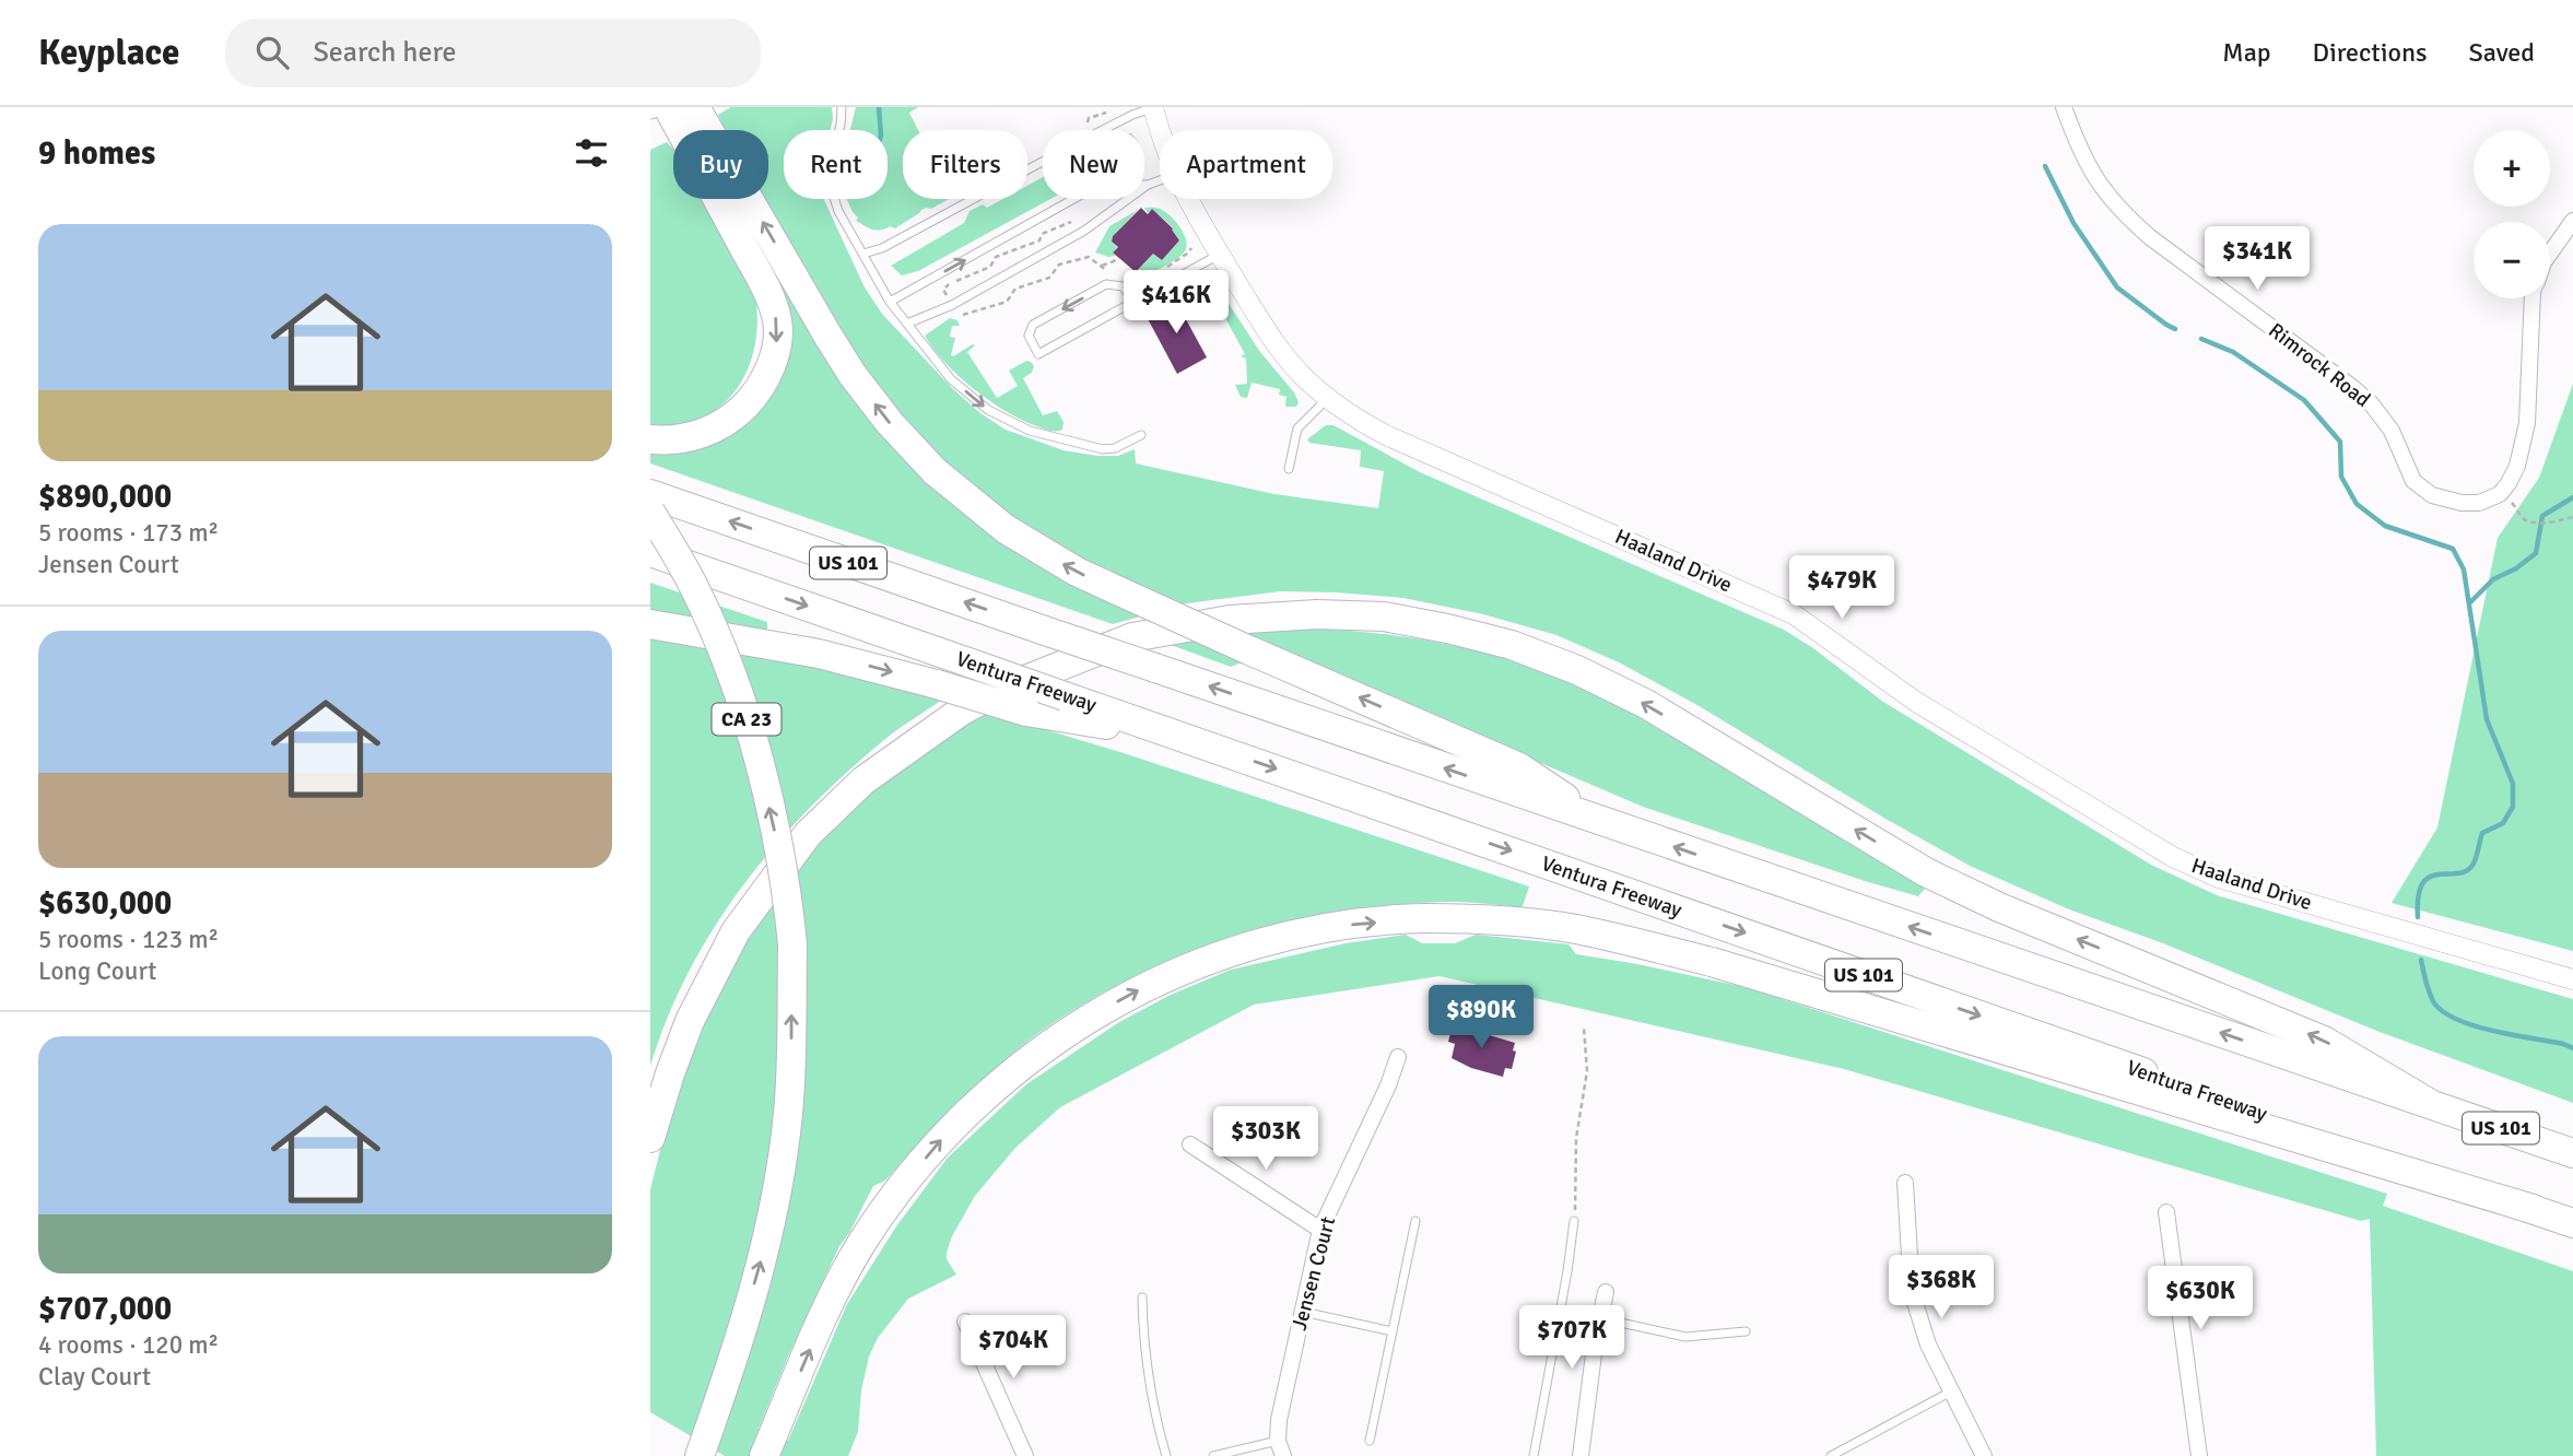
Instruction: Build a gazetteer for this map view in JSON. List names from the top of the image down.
{
  "streets": {
    "highway": ["US 101", "Ventura Freeway", "CA 23"],
    "street": ["Rimrock Road", "Haaland Drive", "Jensen Court"]
  },
  "page": {
    "header": "Keyplace",
    "search": "Search here",
    "nav": ["Map", "Directions", "Saved"],
    "heading": "9 homes",
    "map_buttons": ["+", "−"],
    "chip": [
      "Buy",
      "Rent",
      "Filters",
      "New",
      "Apartment"
    ],
    "list": [
      {
        "name": "$890,000",
        "note": "5 rooms · 173 m² · Jensen Court"
      },
      {
        "name": "$630,000",
        "note": "5 rooms · 123 m² · Long Court"
      },
      {
        "name": "$707,000",
        "note": "4 rooms · 120 m² · Clay Court"
      }
    ],
    "price": [
      "$341K",
      "$416K",
      "$479K",
      "$890K",
      "$303K",
      "$368K",
      "$630K",
      "$707K",
      "$704K"
    ]
  }
}
